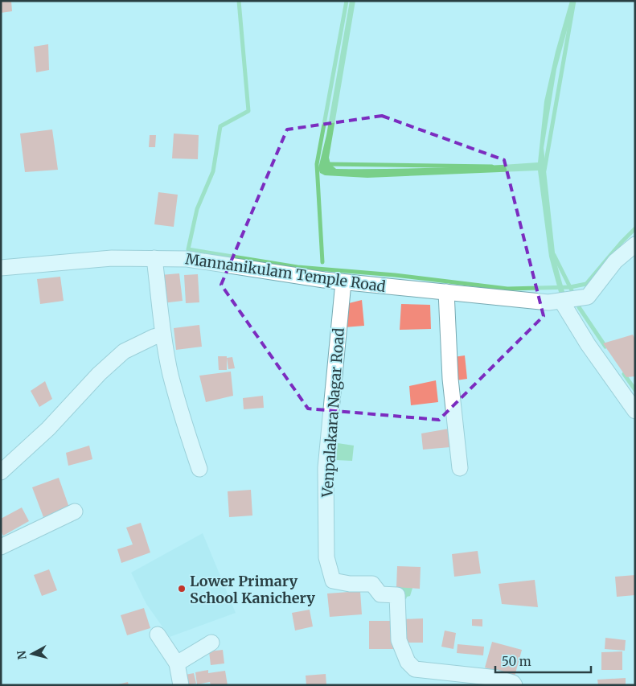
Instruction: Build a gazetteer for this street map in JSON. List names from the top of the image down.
{
  "streets": {
    "street": ["Mannanikulam Temple Road", "Venpalakara Nagar Road"]
  },
  "crossings": [
    ["Mannanikulam Temple Road", "Venpalakara Nagar Road"]
  ],
  "places": ["Lower Primary School Kanichery"],
  "scale_bar": "50 m",
  "north": "left"
}
